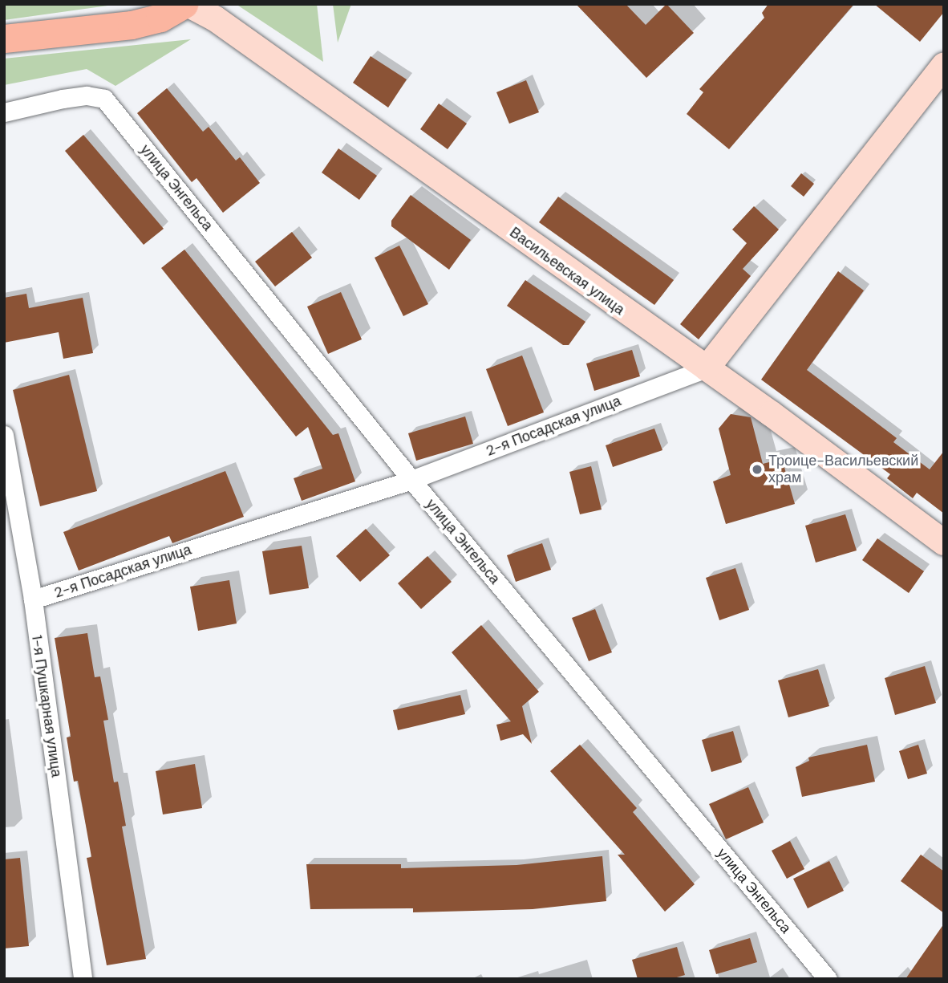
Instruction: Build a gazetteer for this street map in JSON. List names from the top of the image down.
{
  "streets": {
    "main road": ["Васильевская улица"],
    "street": ["улица Энгельса", "2-я Посадская улица", "1-я Пушкарная улица"]
  },
  "crossings": [
    ["улица Энгельса", "2-я Посадская улица"],
    ["Васильевская улица", "2-я Посадская улица"],
    ["2-я Посадская улица", "1-я Пушкарная улица"]
  ],
  "places": ["Троице-Васильевский храм"]
}
